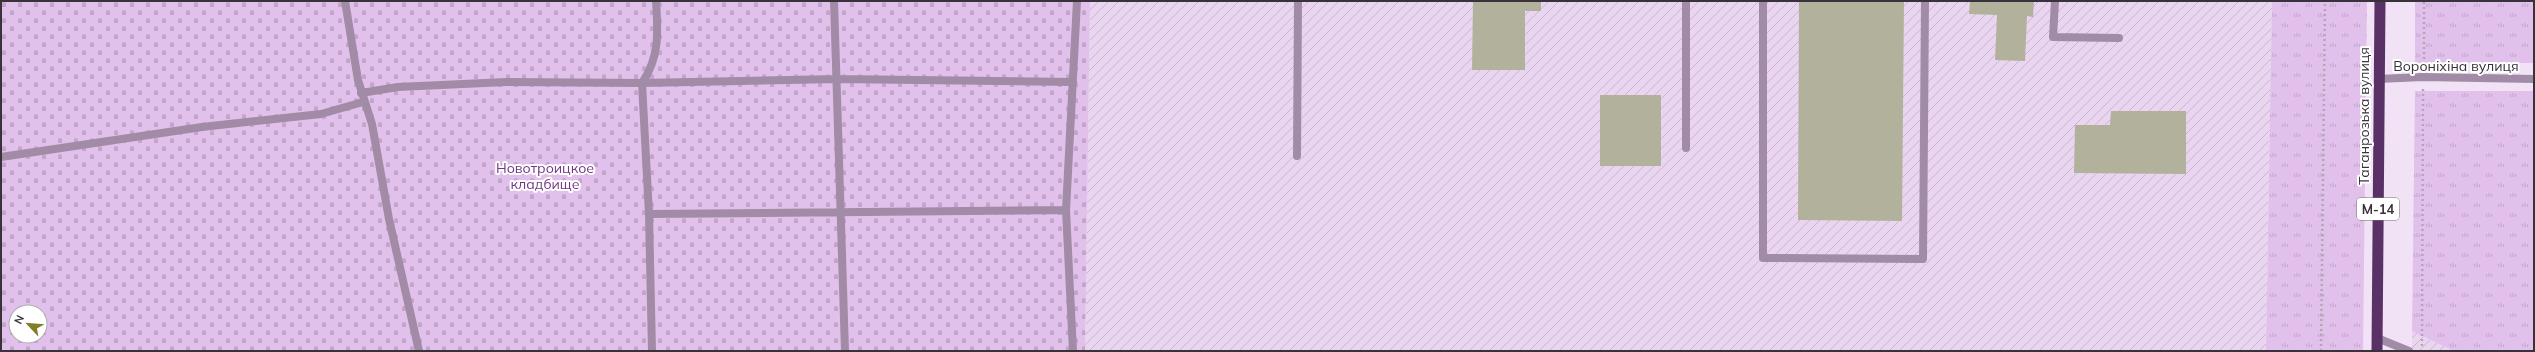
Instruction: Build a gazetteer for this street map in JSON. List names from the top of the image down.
{
  "streets": {
    "highway": ["Таганрозька вулиця", "М-14"],
    "street": ["Вороніхіна вулиця"]
  },
  "crossings": [
    ["Вороніхіна вулиця", "Таганрозька вулиця"]
  ],
  "parks": ["Новотроицкое кладбище"],
  "north": "top left"
}
